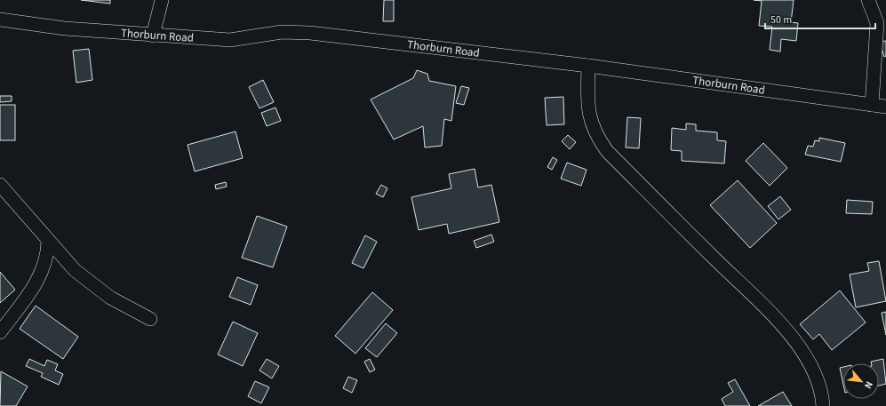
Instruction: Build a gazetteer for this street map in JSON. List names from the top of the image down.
{
  "streets": {
    "street": ["Thorburn Road"]
  },
  "scale_bar": "50 m",
  "north": "bottom right"
}
